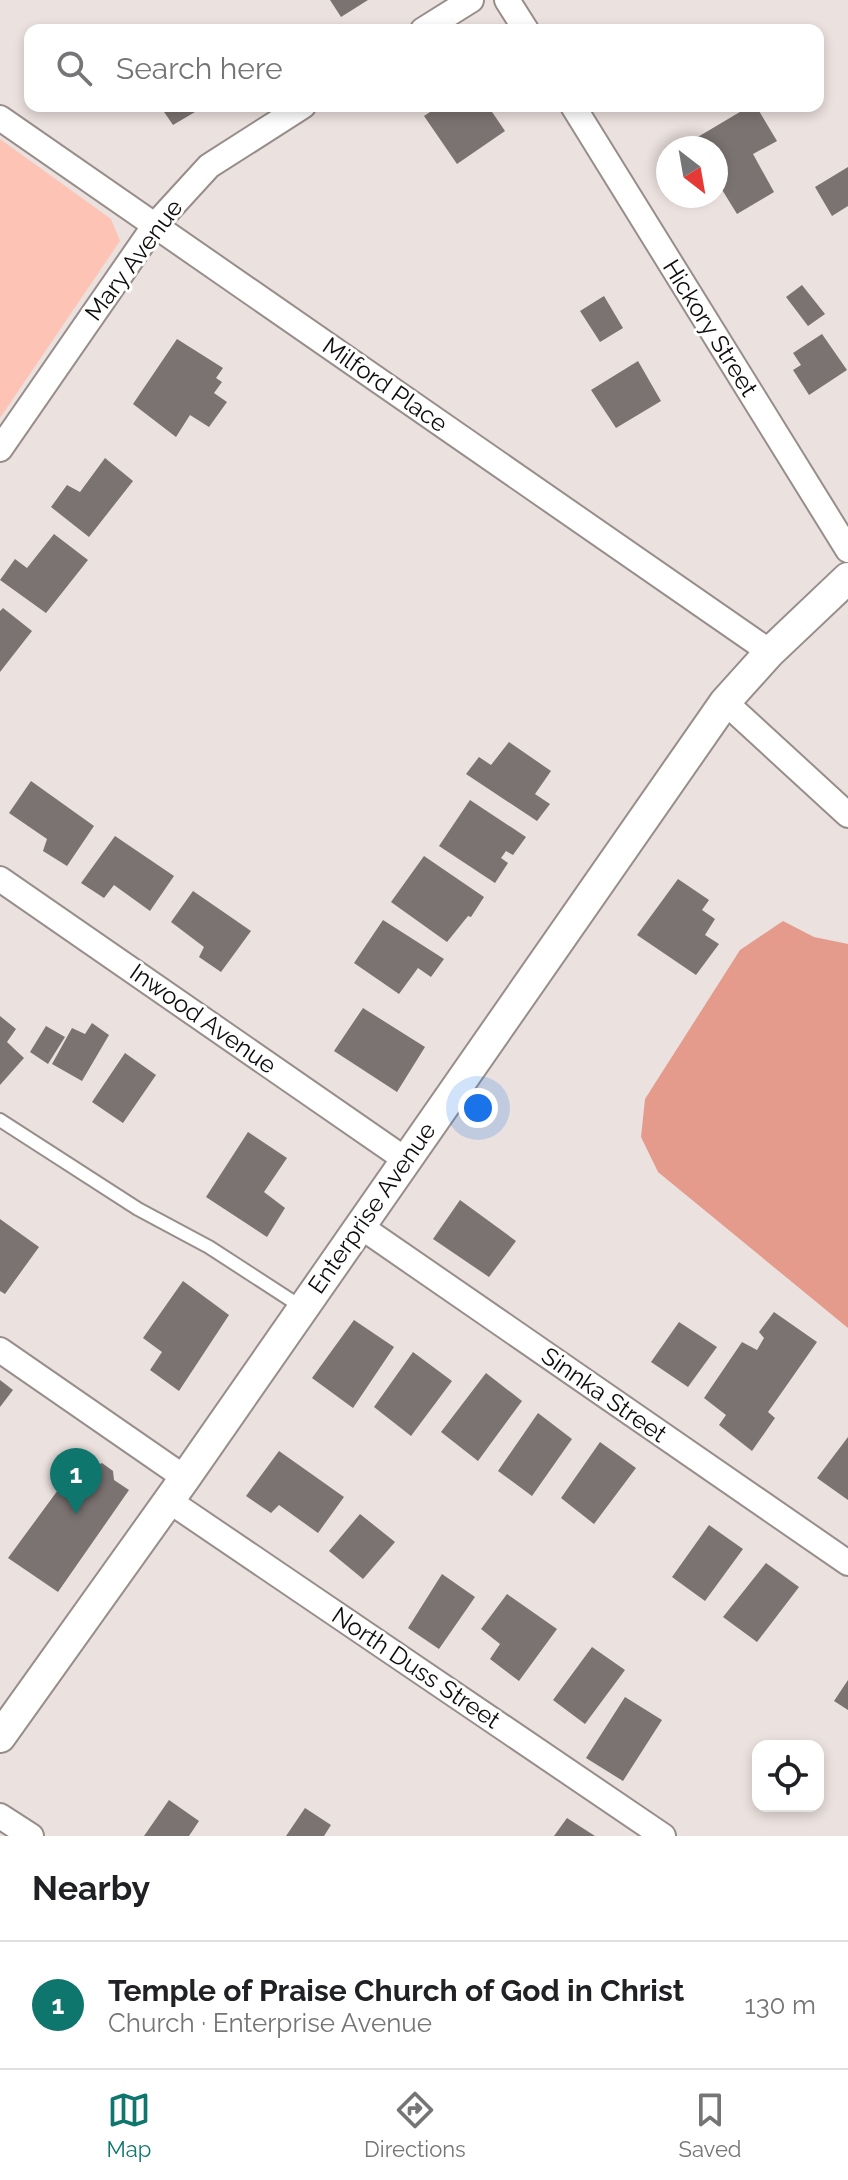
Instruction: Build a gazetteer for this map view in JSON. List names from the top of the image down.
{
  "streets": {
    "street": [
      "Mary Avenue",
      "Hickory Street",
      "Milford Place",
      "Inwood Avenue",
      "Enterprise Avenue",
      "Sinnka Street",
      "North Duss Street"
    ]
  },
  "crossings": [
    ["Mary Avenue", "Milford Place"],
    ["Milford Place", "Enterprise Avenue"],
    ["Inwood Avenue", "Enterprise Avenue"],
    ["Enterprise Avenue", "Sinnka Street"],
    ["Enterprise Avenue", "North Duss Street"]
  ],
  "north": "bottom right",
  "page": {
    "search": "Search here",
    "pins": "1",
    "heading": "Nearby",
    "list": [
      {
        "mark": "1",
        "name": "Temple of Praise Church of God in Christ",
        "note": "Church · Enterprise Avenue",
        "value": "130 m"
      }
    ],
    "nav": ["Map", "Directions", "Saved"]
  }
}
